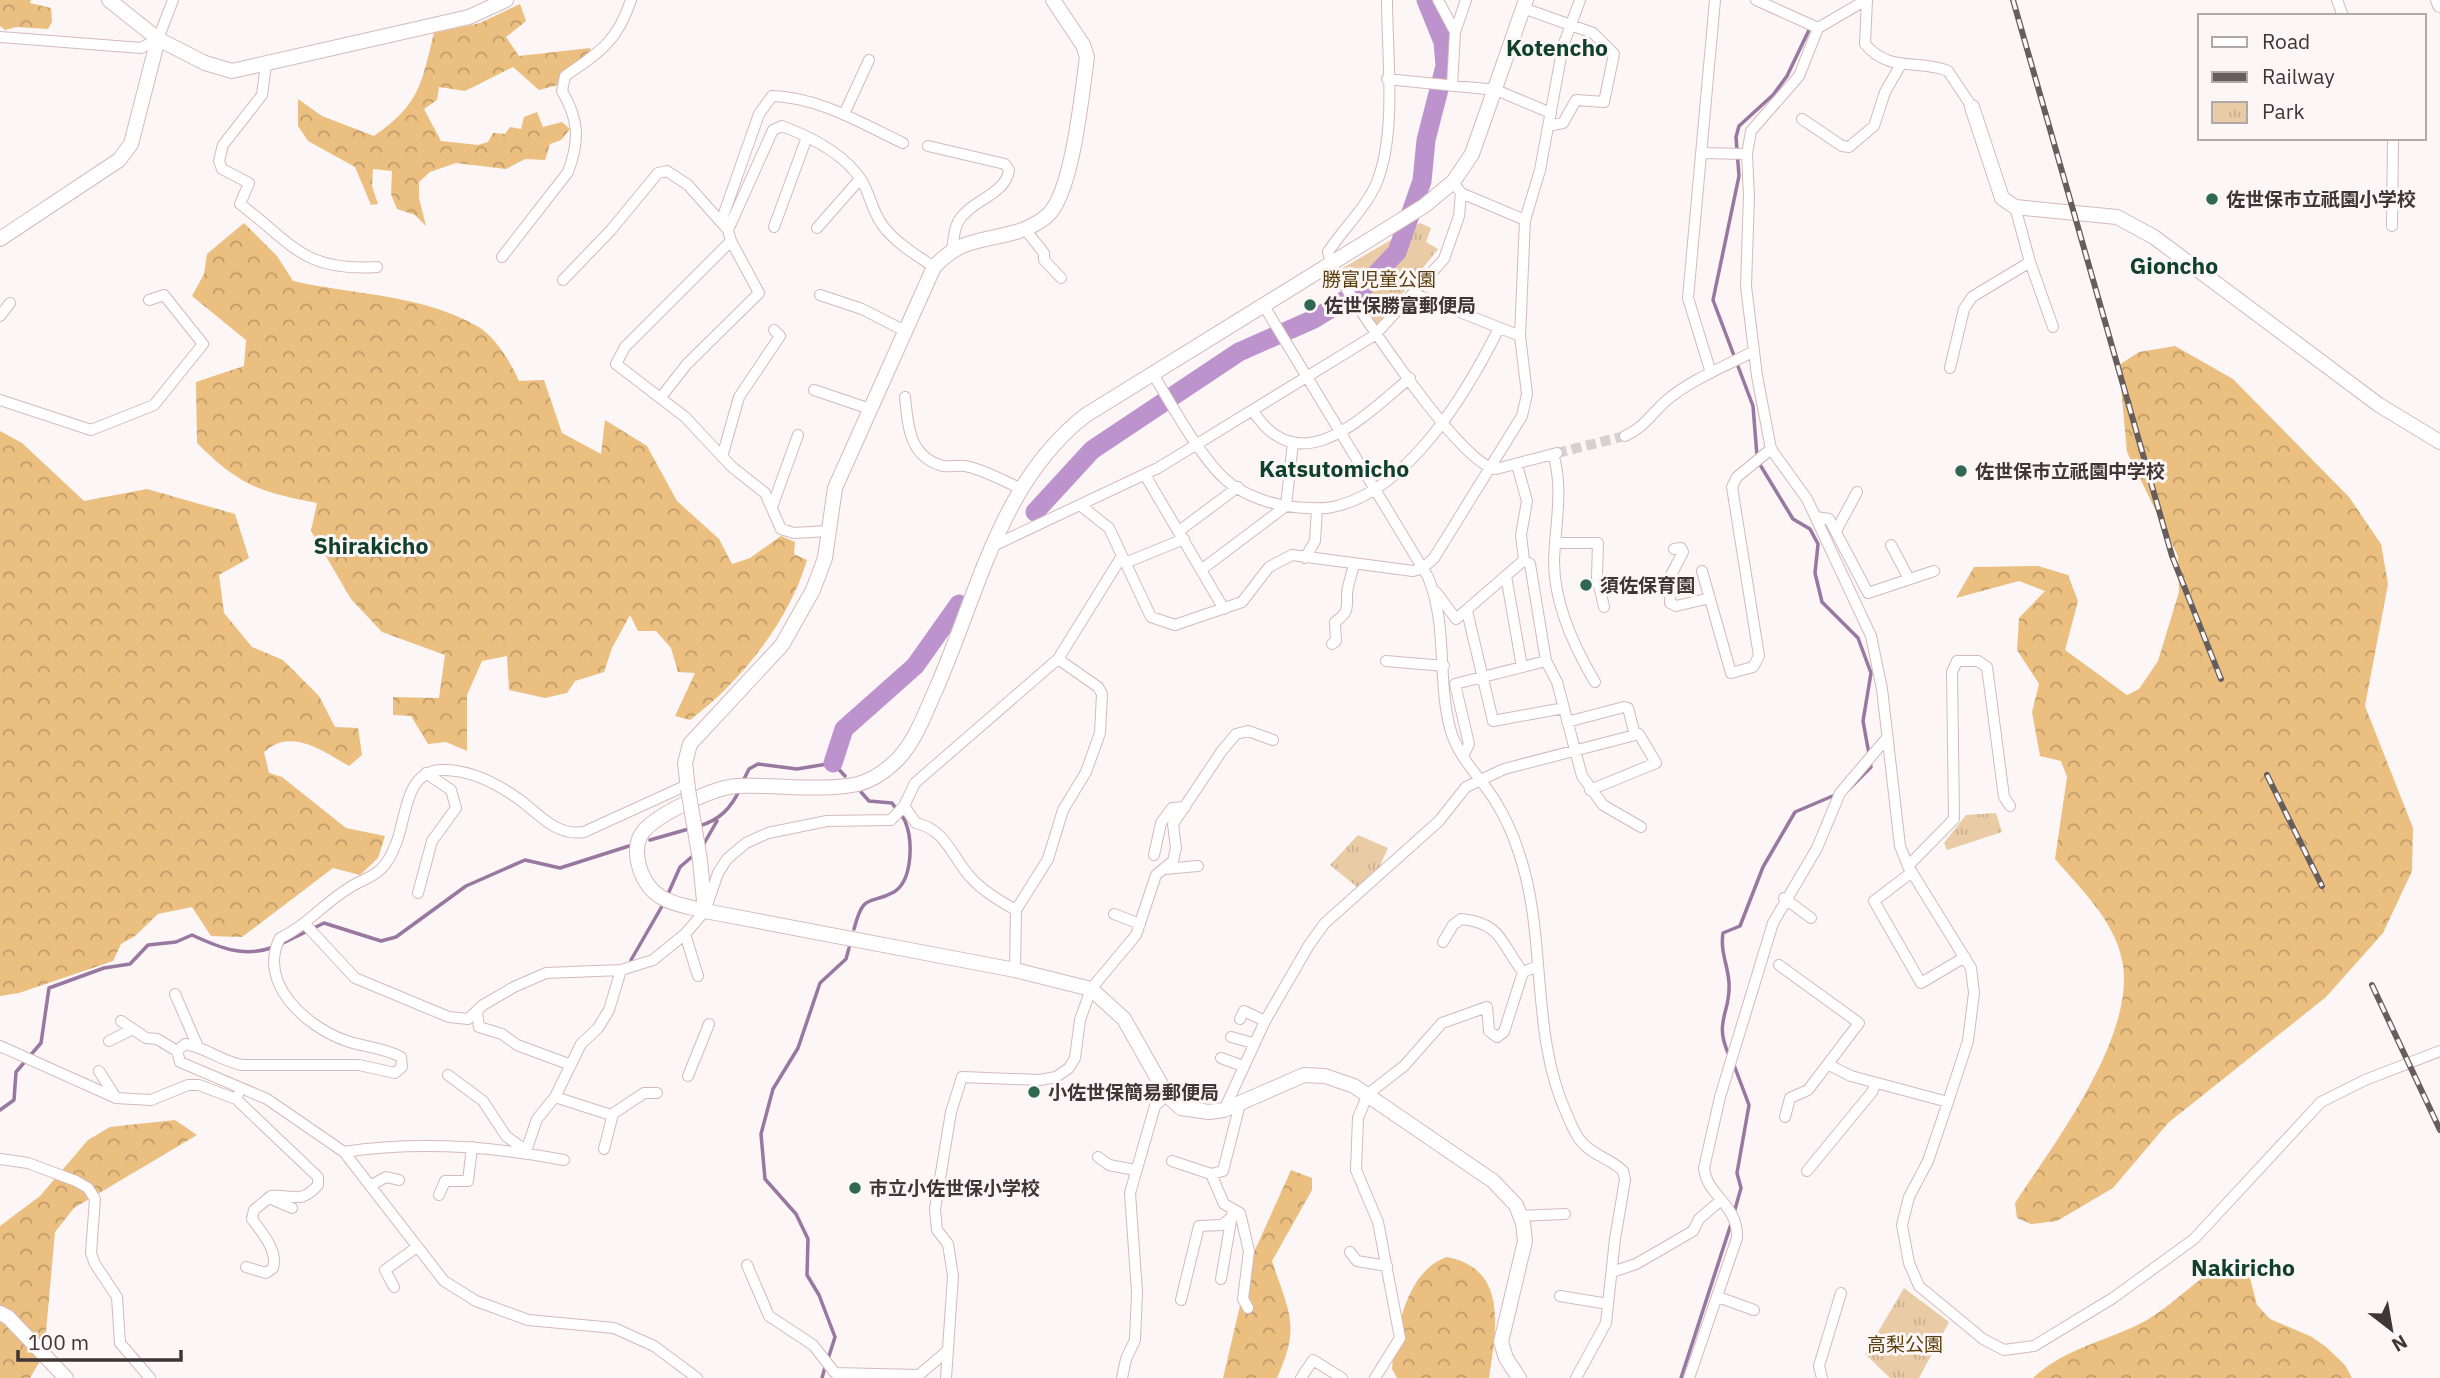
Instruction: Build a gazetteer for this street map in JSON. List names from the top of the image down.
{
  "districts": [
    "Kotencho",
    "Gioncho",
    "Katsutomicho",
    "Shirakicho",
    "Nakiricho"
  ],
  "parks": ["勝富児童公園", "高梨公園"],
  "places": [
    "佐世保市立祇園小学校",
    "佐世保勝富郵便局",
    "佐世保市立祇園中学校",
    "須佐保育園",
    "小佐世保簡易郵便局",
    "市立小佐世保小学校"
  ],
  "legend": ["Road", "Railway", "Park"],
  "scale_bar": "100 m",
  "north": "bottom right"
}
